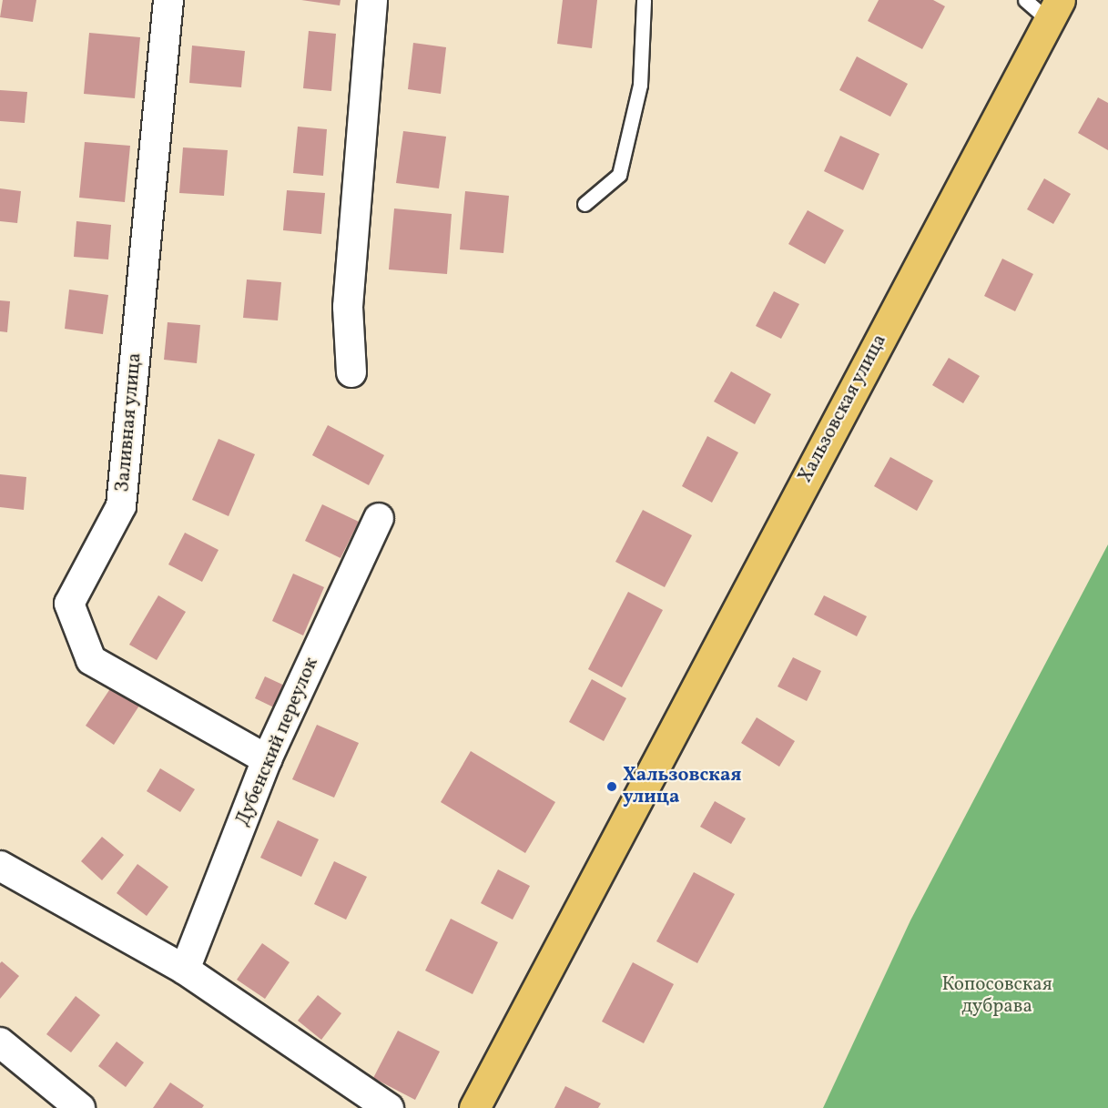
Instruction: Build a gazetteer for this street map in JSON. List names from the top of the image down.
{
  "streets": {
    "main road": ["Хальзовская улица"],
    "street": ["Заливная улица", "Дубенский переулок"]
  },
  "crossings": [
    ["Заливная улица", "Дубенский переулок"]
  ],
  "parks": ["Копосовская дубрава"],
  "places": ["Хальзовская улица"]
}
